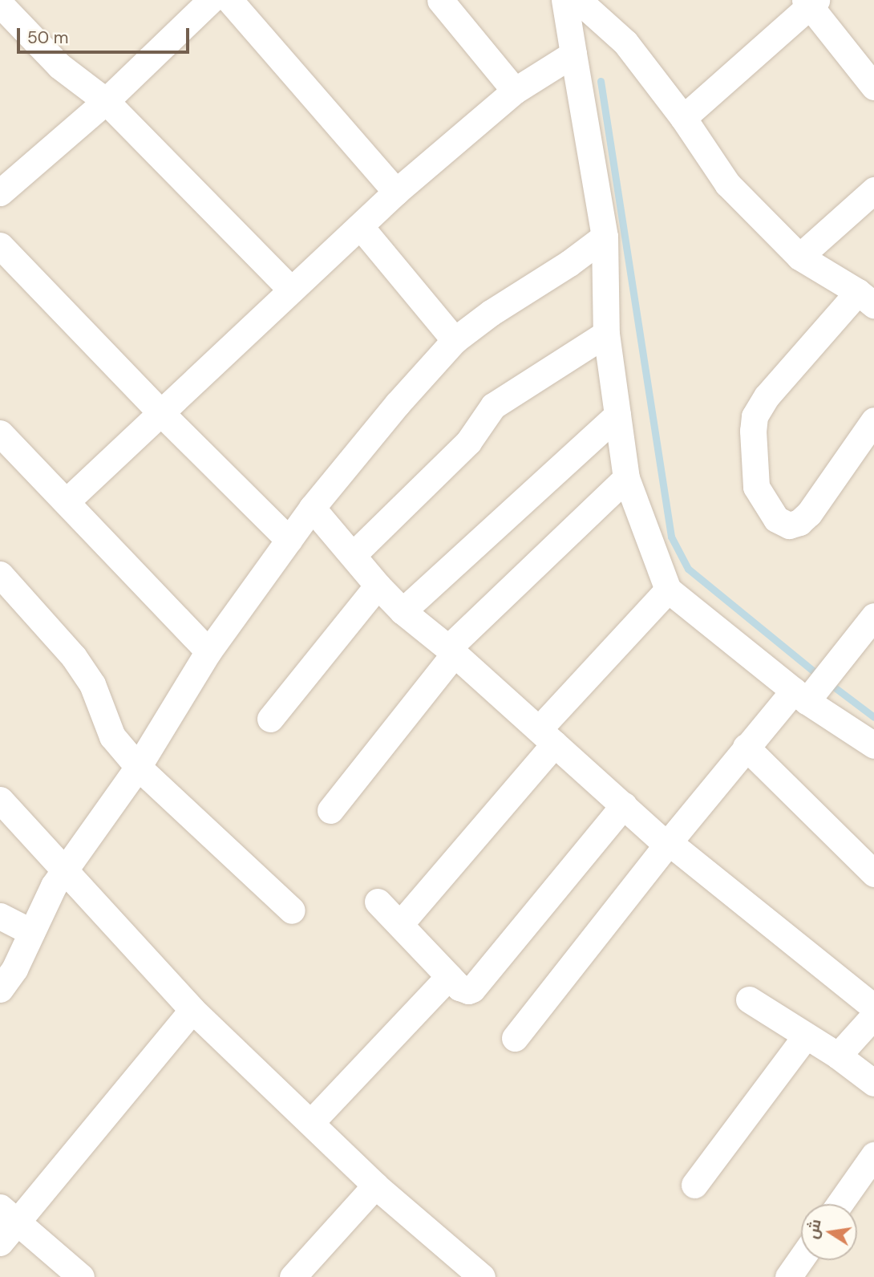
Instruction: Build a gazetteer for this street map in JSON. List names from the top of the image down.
{
  "scale_bar": "50 m",
  "north": "left"
}
